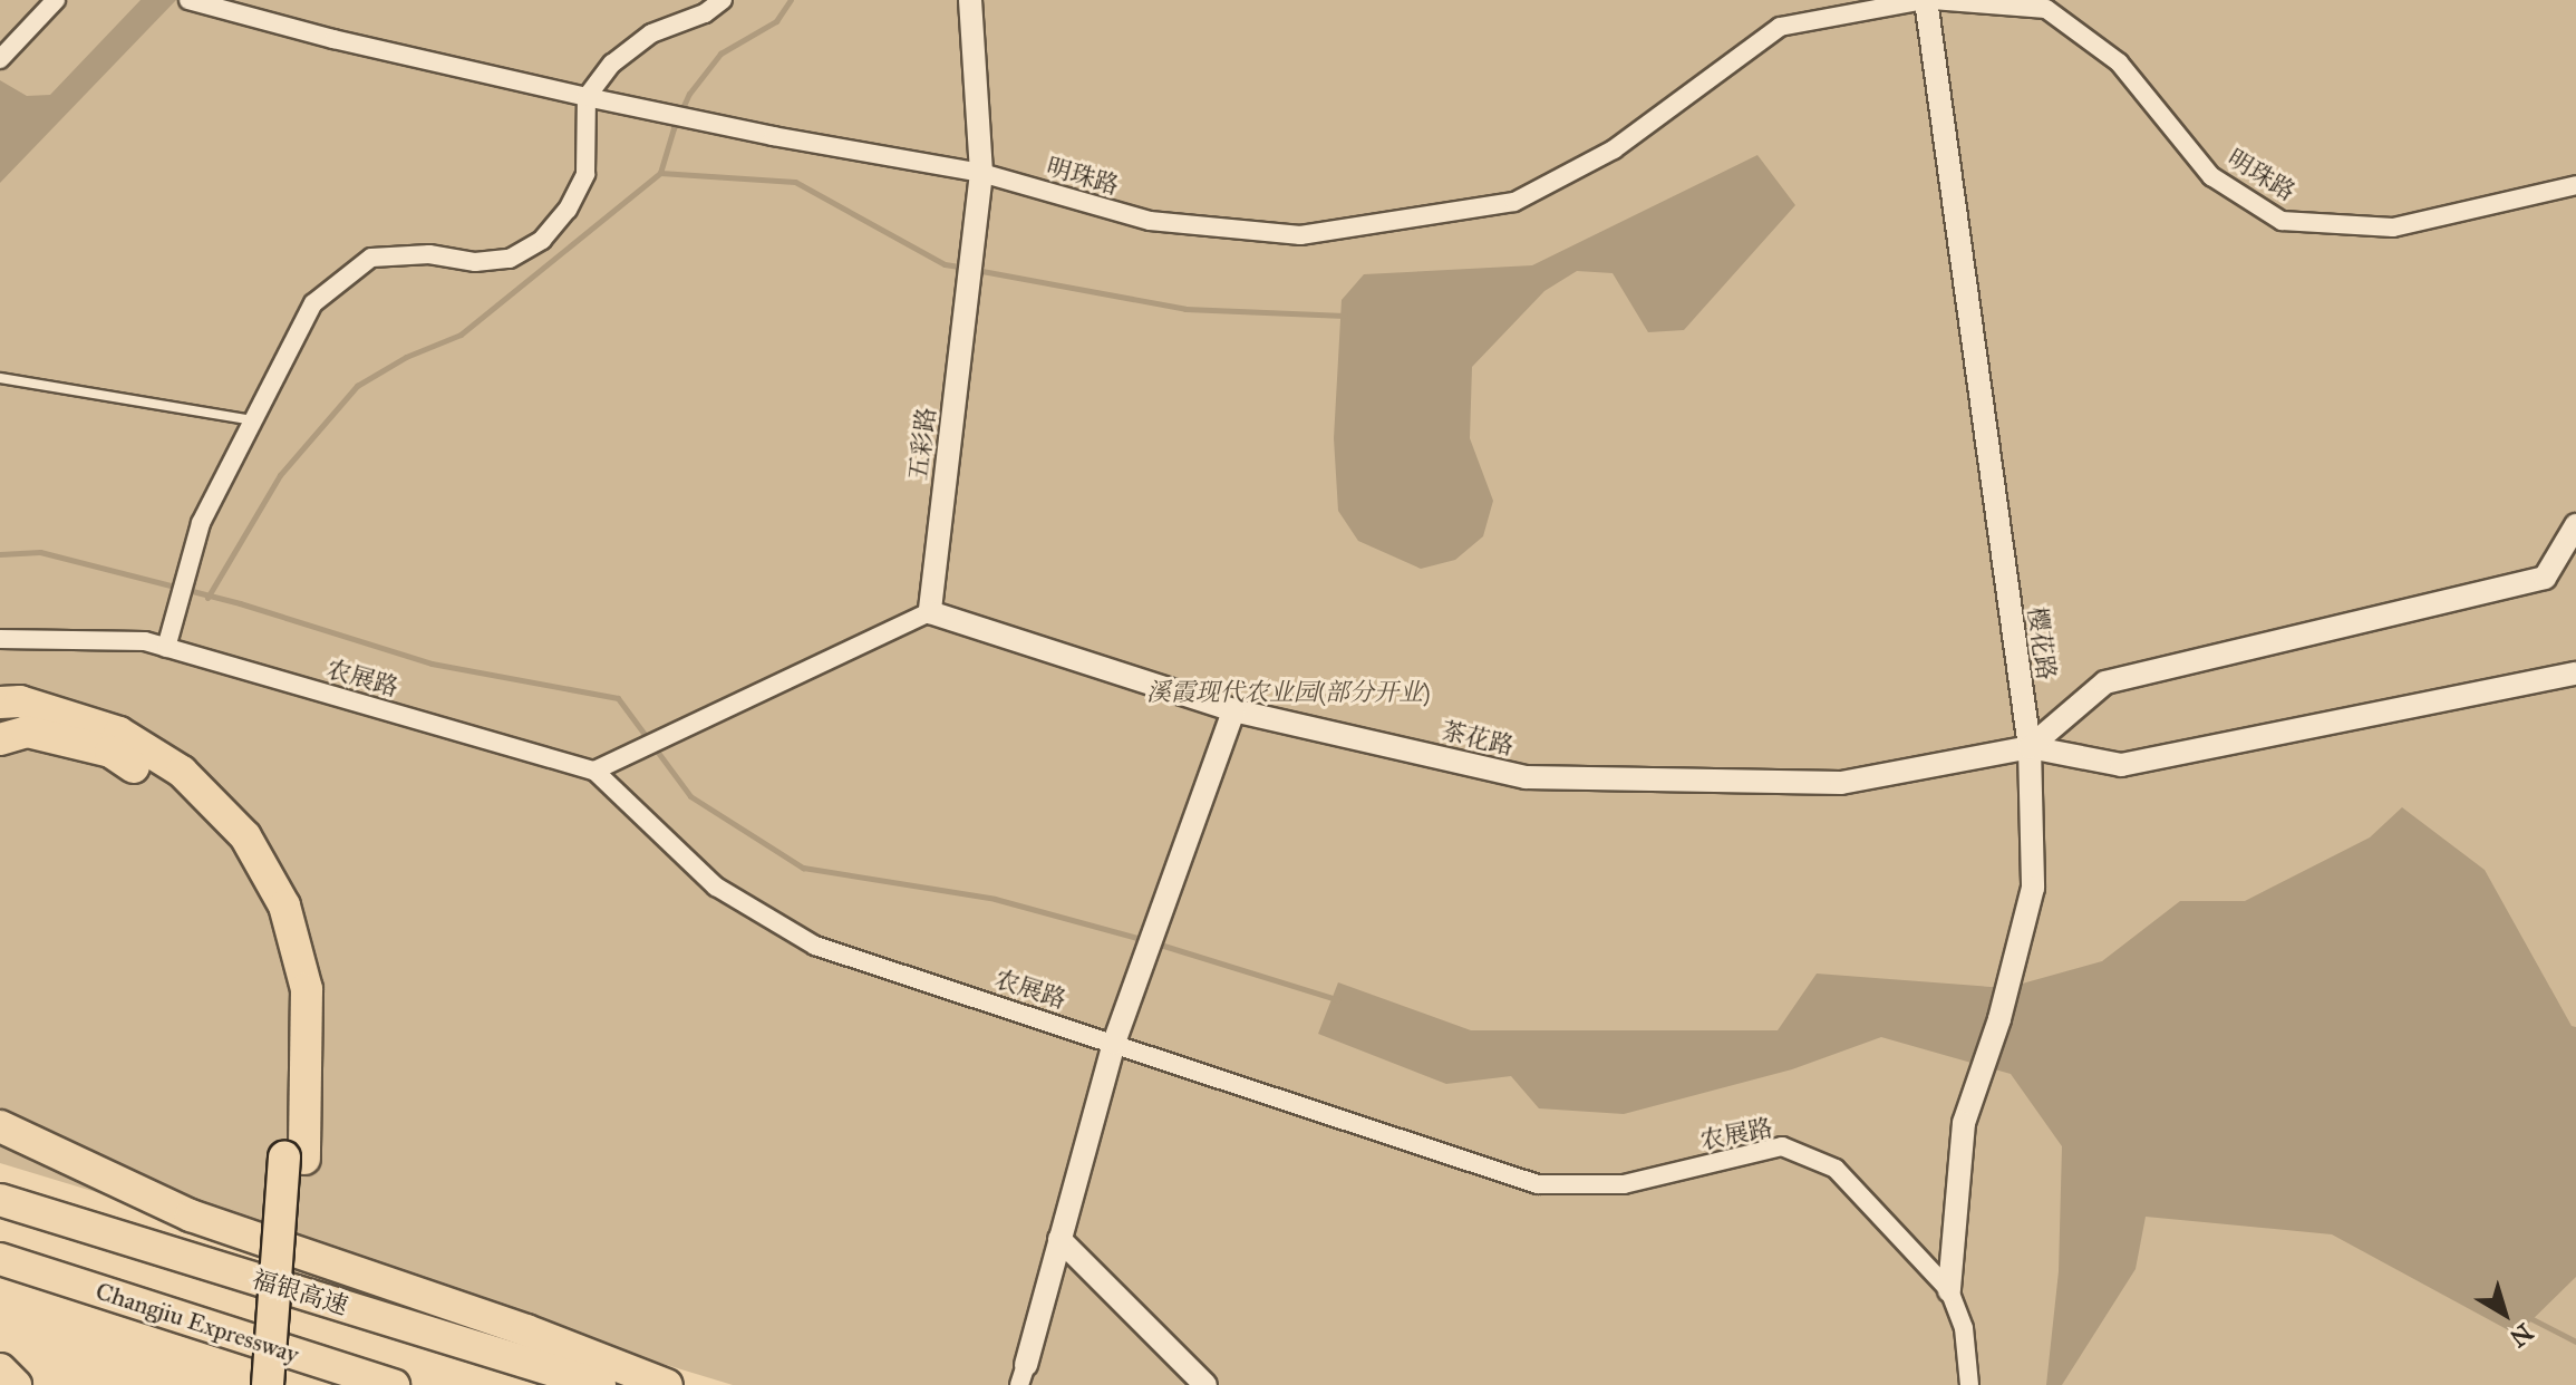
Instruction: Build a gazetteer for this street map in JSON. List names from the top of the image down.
{
  "streets": {
    "highway": ["福银高速", "Changjiu Expressway"],
    "street": [
      "明珠路",
      "五彩路",
      "樱花路",
      "农展路",
      "茶花路"
    ]
  },
  "crossings": [
    ["明珠路", "五彩路"],
    ["明珠路", "樱花路"],
    ["五彩路", "茶花路"],
    ["樱花路", "农展路"],
    ["樱花路", "茶花路"]
  ],
  "parks": ["溪霞现代农业园(部分开业)"],
  "north": "bottom right"
}
